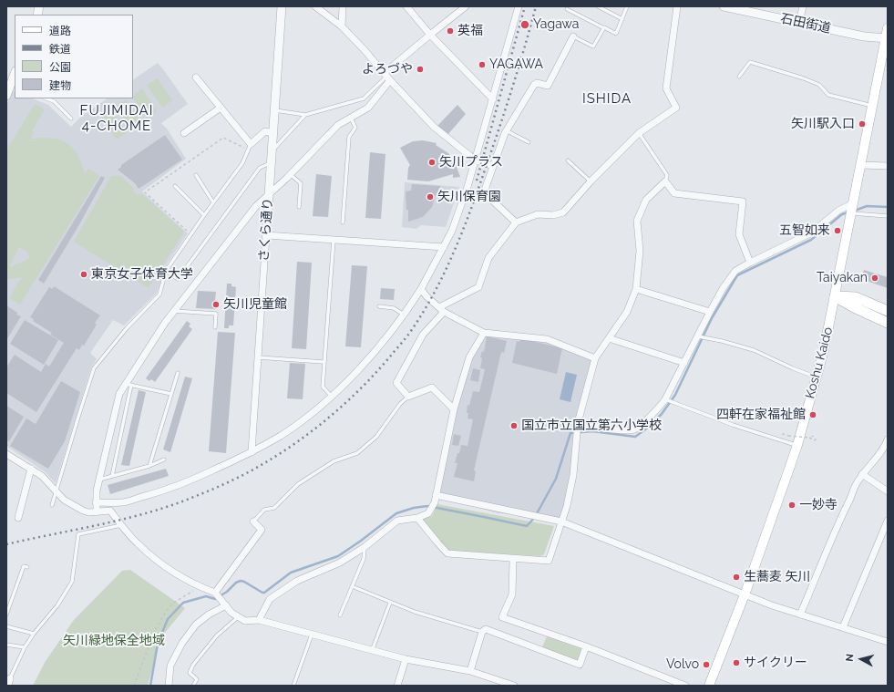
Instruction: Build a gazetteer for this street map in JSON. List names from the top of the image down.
{
  "streets": {
    "main road": ["Koshu Kaido"],
    "street": ["石田街道", "さくら通り"]
  },
  "crossings": [
    ["石田街道", "Koshu Kaido"]
  ],
  "districts": ["ISHIDA", "FUJIMIDAI 4-CHOME"],
  "parks": ["矢川緑地保全地域"],
  "places": [
    "Yagawa",
    "英福",
    "YAGAWA",
    "よろづや",
    "矢川駅入口",
    "矢川プラス",
    "矢川保育園",
    "五智如来",
    "東京女子体育大学",
    "Taiyakan",
    "矢川児童館",
    "四軒在家福祉館",
    "国立市立国立第六小学校",
    "一妙寺",
    "生蕎麦 矢川",
    "サイクリー",
    "Volvo"
  ],
  "legend": [
    "道路",
    "鉄道",
    "公園",
    "建物"
  ],
  "north": "left"
}
